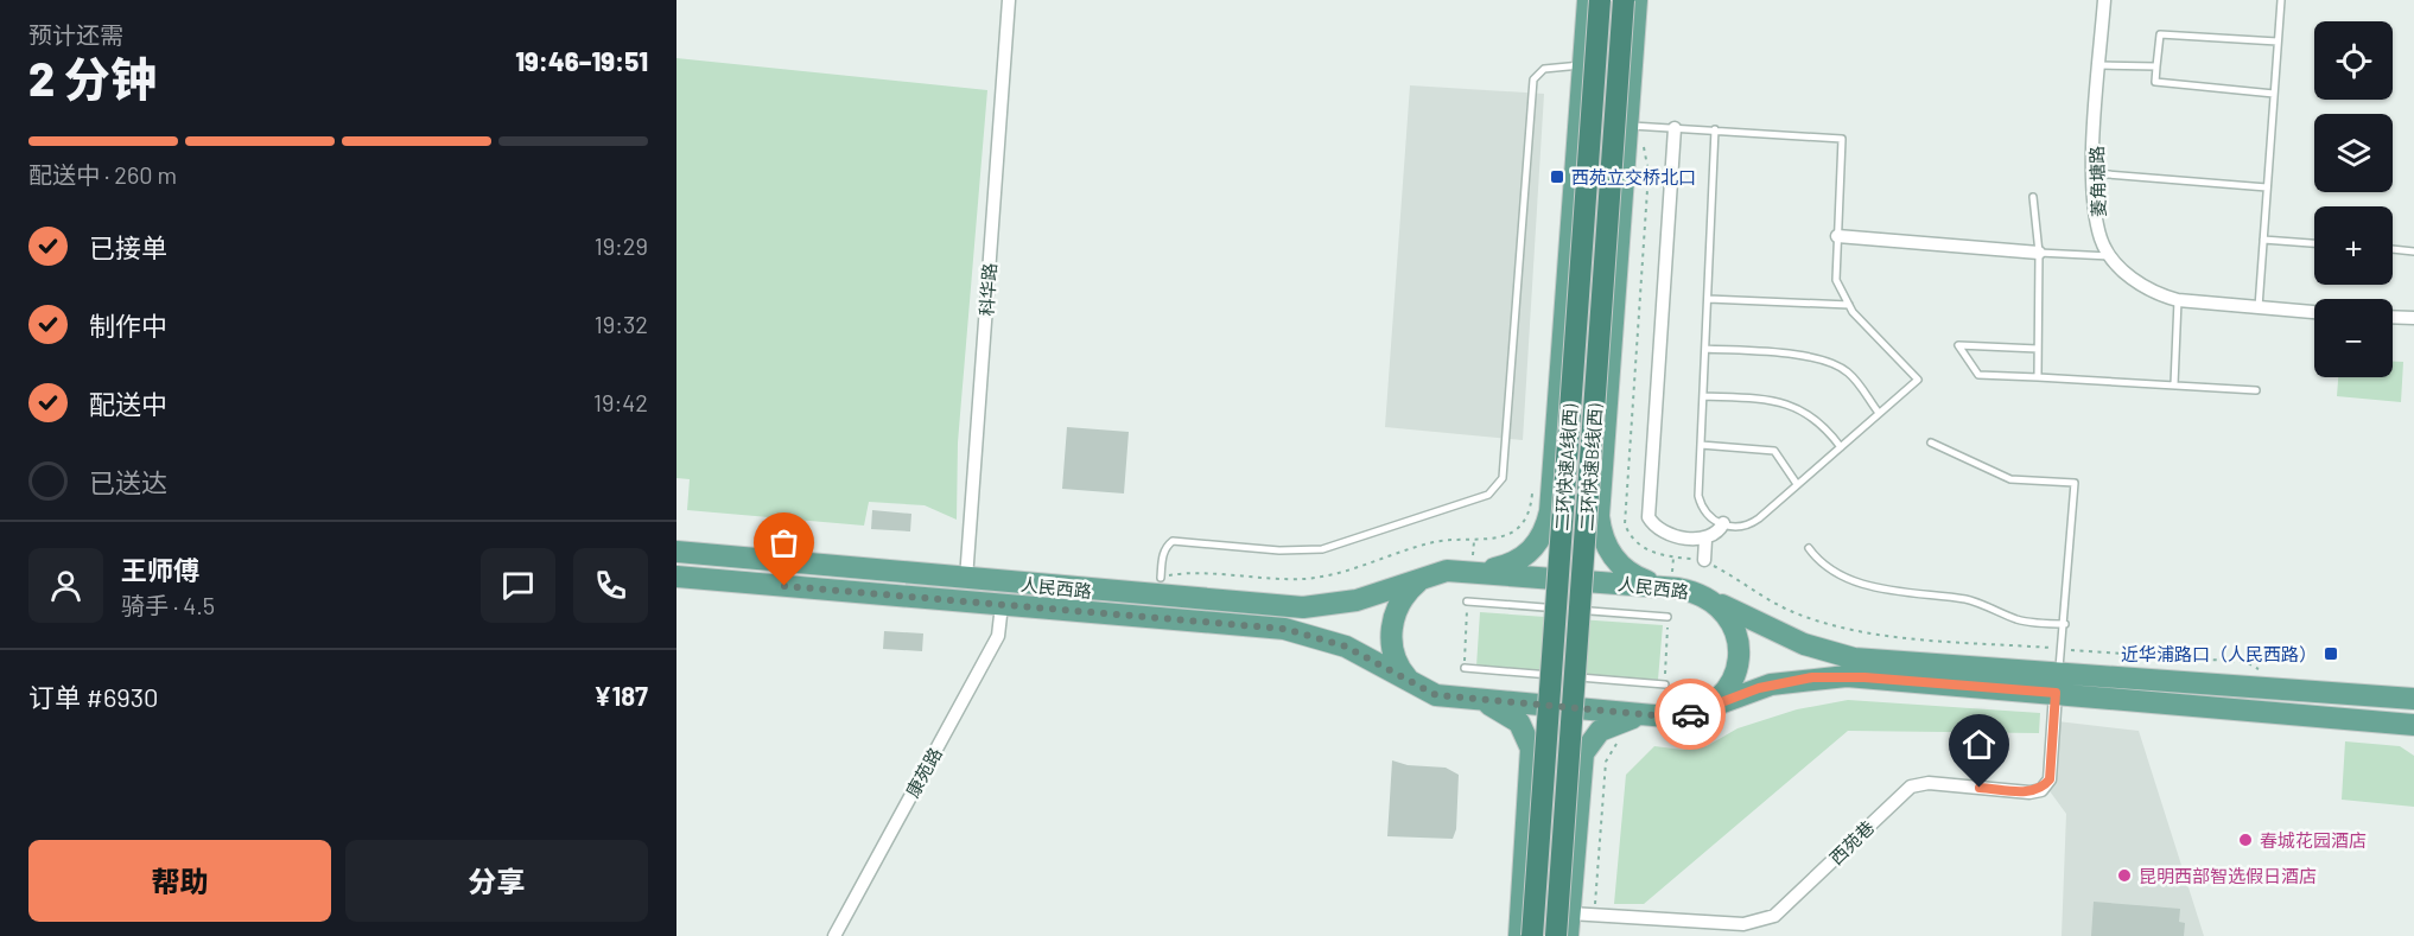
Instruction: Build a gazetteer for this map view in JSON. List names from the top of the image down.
{
  "streets": {
    "highway": ["二环快速A线(西)", "二环快速B线(西)"],
    "main road": ["人民西路"],
    "street": [
      "菱角塘路",
      "科华路",
      "康苑路",
      "西苑巷"
    ]
  },
  "crossings": [
    ["科华路", "人民西路"],
    ["人民西路", "康苑路"]
  ],
  "places": {
    "transit": ["西苑立交桥北口", "近华浦路口（人民西路）"],
    "other": ["春城花园酒店", "昆明西部智选假日酒店"]
  },
  "page": {
    "heading": ["2 分钟", "预计还需", "19:46–19:51"],
    "panel": [
      "王师傅",
      "骑手 · 4.5",
      "订单 #6930",
      "¥187"
    ],
    "map_buttons": ["+", "−"],
    "bar": "配送中 · 260 m",
    "list": [
      ["已接单", "19:29"],
      ["制作中", "19:32"],
      ["配送中", "19:42"],
      "已送达"
    ],
    "buttons": ["帮助", "分享"]
  }
}
